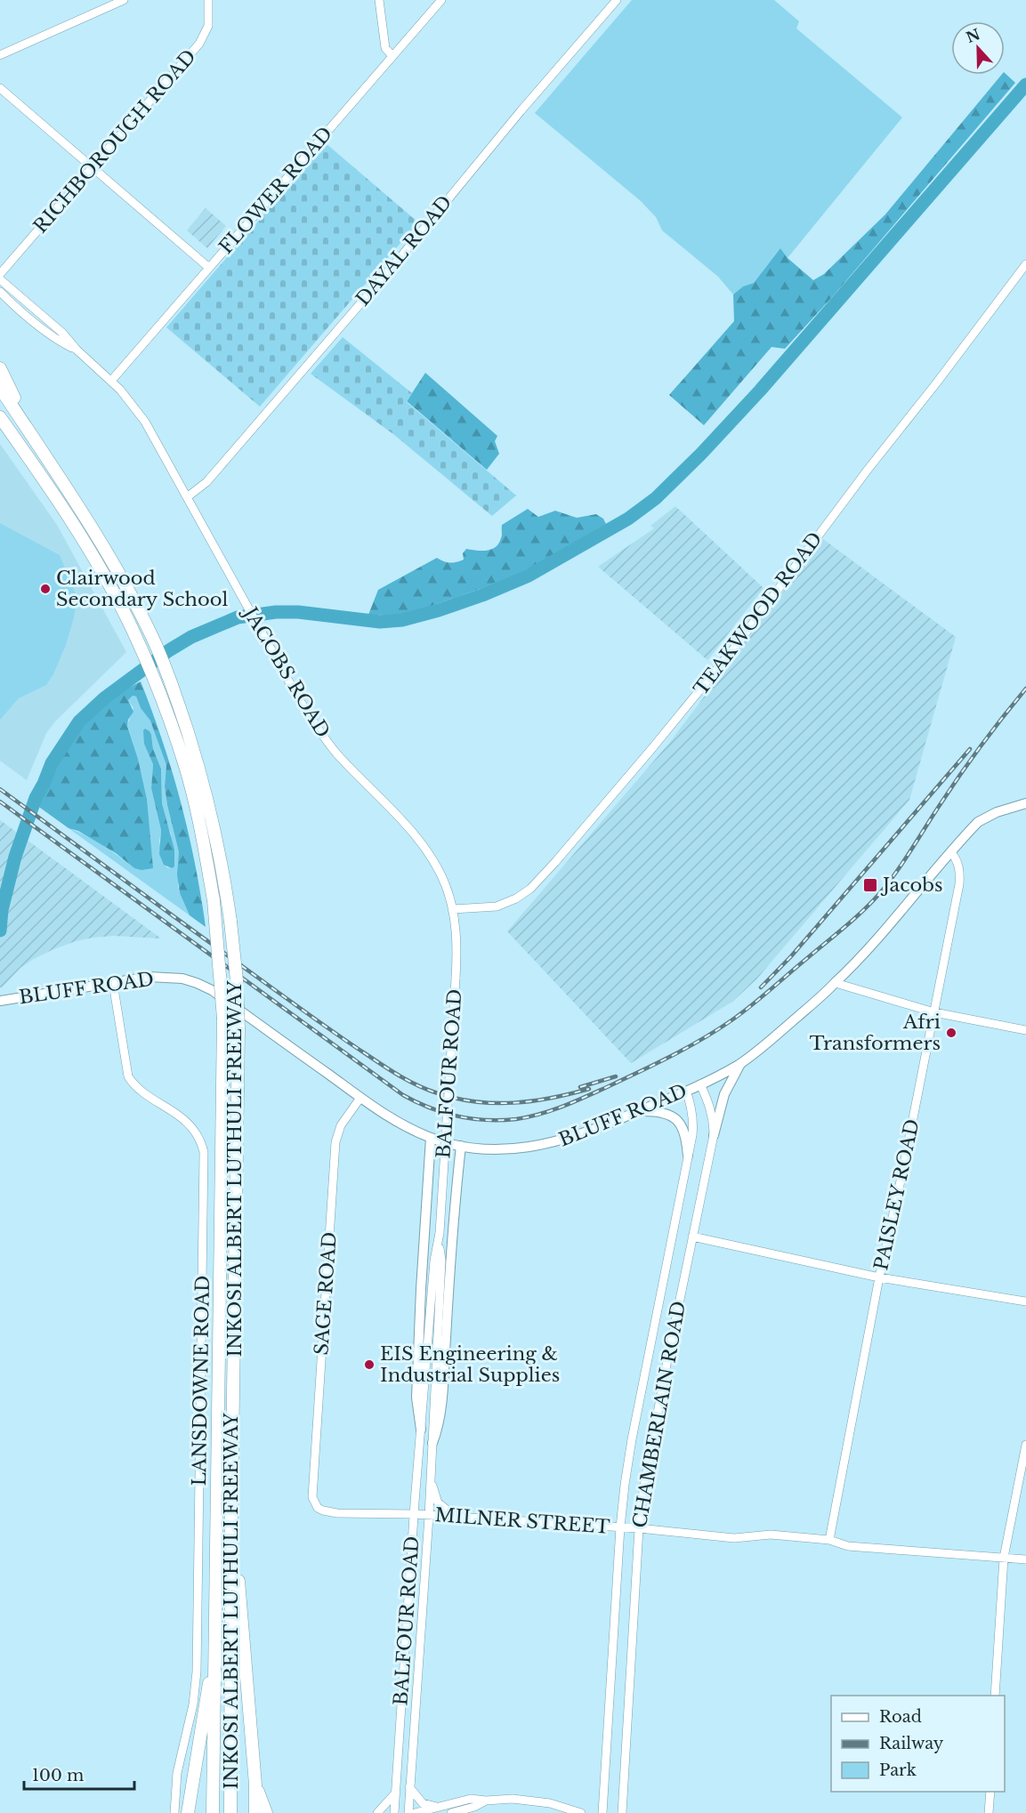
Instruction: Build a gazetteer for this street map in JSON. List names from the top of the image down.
{
  "streets": {
    "highway": ["INKOSI ALBERT LUTHULI FREEWAY"],
    "main road": ["BLUFF ROAD"],
    "street": [
      "RICHBOROUGH ROAD",
      "FLOWER ROAD",
      "DAYAL ROAD",
      "TEAKWOOD ROAD",
      "JACOBS ROAD",
      "BALFOUR ROAD",
      "PAISLEY ROAD",
      "SAGE ROAD",
      "LANSDOWNE ROAD",
      "CHAMBERLAIN ROAD",
      "MILNER STREET"
    ]
  },
  "crossings": [
    ["FLOWER ROAD", "JACOBS ROAD"],
    ["DAYAL ROAD", "JACOBS ROAD"],
    ["TEAKWOOD ROAD", "JACOBS ROAD"],
    ["TEAKWOOD ROAD", "BALFOUR ROAD"],
    ["JACOBS ROAD", "BALFOUR ROAD"],
    ["BLUFF ROAD", "PAISLEY ROAD"],
    ["BLUFF ROAD", "SAGE ROAD"],
    ["BLUFF ROAD", "LANSDOWNE ROAD"],
    ["BLUFF ROAD", "CHAMBERLAIN ROAD"],
    ["BALFOUR ROAD", "MILNER STREET"],
    ["PAISLEY ROAD", "MILNER STREET"],
    ["SAGE ROAD", "MILNER STREET"],
    ["CHAMBERLAIN ROAD", "MILNER STREET"]
  ],
  "places": {
    "other": ["Clairwood Secondary School", "Afri Transformers", "EIS Engineering & Industrial Supplies"],
    "transit": ["Jacobs"]
  },
  "legend": ["Road", "Railway", "Park"],
  "scale_bar": "100 m",
  "north": "top"
}
